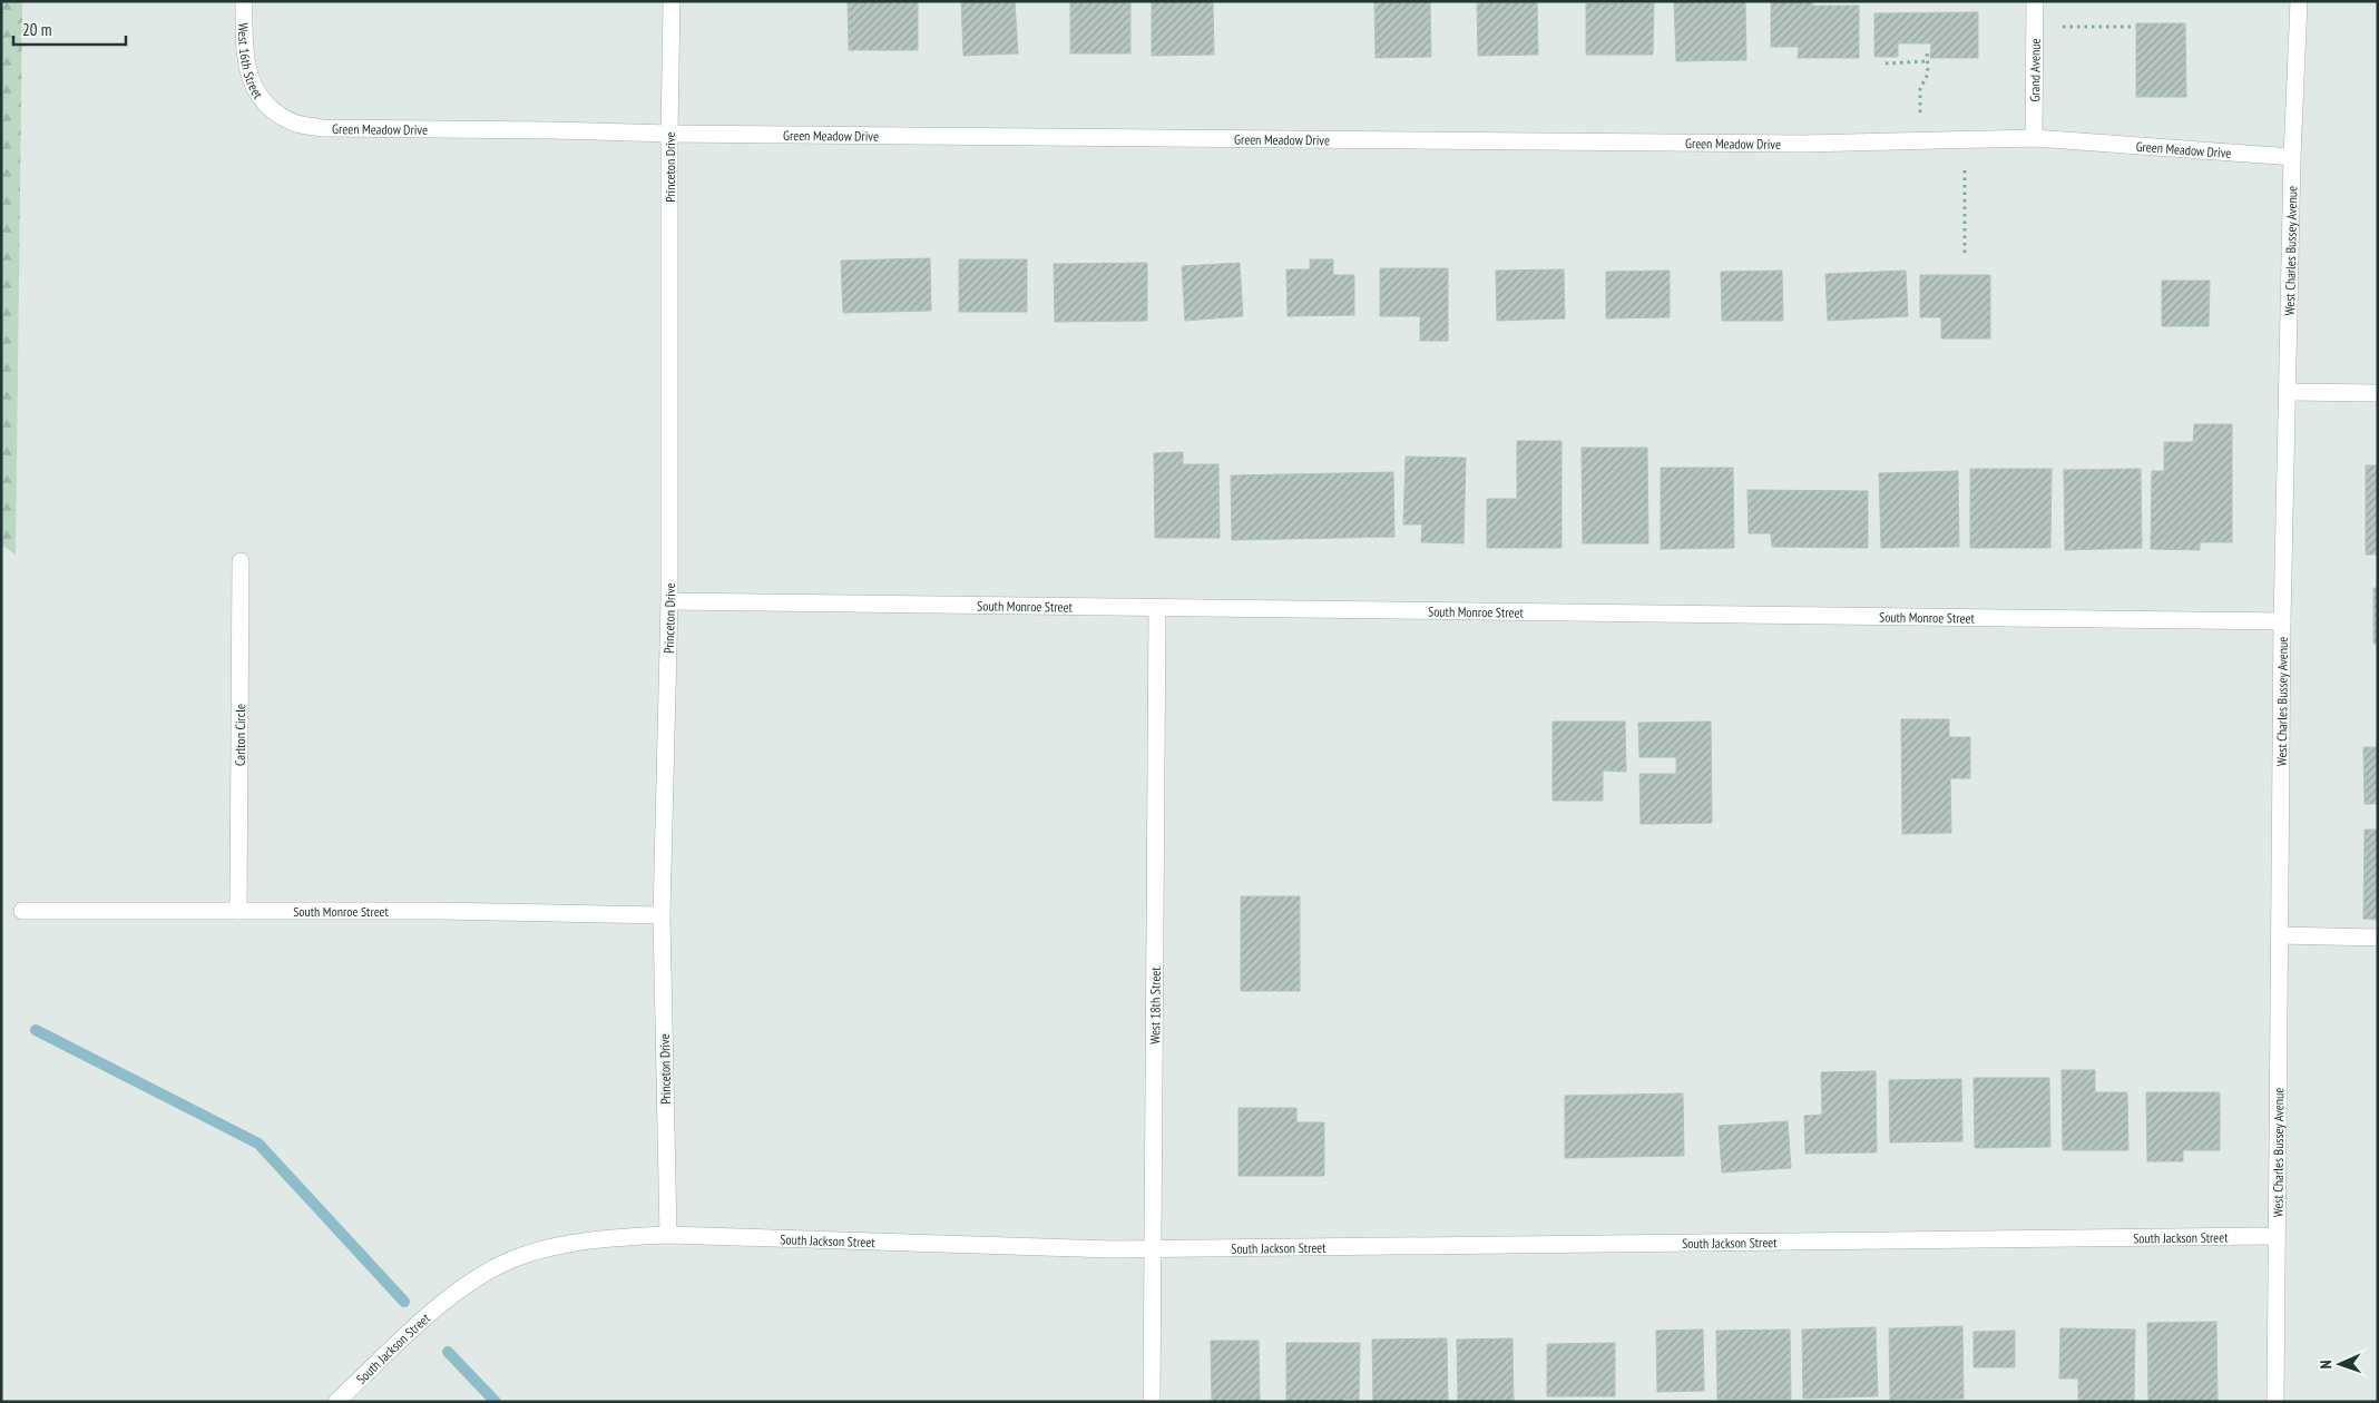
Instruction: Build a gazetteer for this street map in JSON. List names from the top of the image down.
{
  "streets": {
    "street": [
      "West 16th Street",
      "Grand Avenue",
      "Green Meadow Drive",
      "Princeton Drive",
      "West Charles Bussey Avenue",
      "South Monroe Street",
      "Carlton Circle",
      "West 18th Street",
      "South Jackson Street"
    ]
  },
  "crossings": [
    ["West 16th Street", "Green Meadow Drive"],
    ["Grand Avenue", "Green Meadow Drive"],
    ["Green Meadow Drive", "Princeton Drive"],
    ["Green Meadow Drive", "West Charles Bussey Avenue"],
    ["Princeton Drive", "South Monroe Street"],
    ["Princeton Drive", "South Jackson Street"],
    ["West Charles Bussey Avenue", "South Monroe Street"],
    ["West Charles Bussey Avenue", "South Jackson Street"],
    ["South Monroe Street", "Carlton Circle"],
    ["South Monroe Street", "West 18th Street"],
    ["West 18th Street", "South Jackson Street"]
  ],
  "scale_bar": "20 m",
  "north": "left"
}
